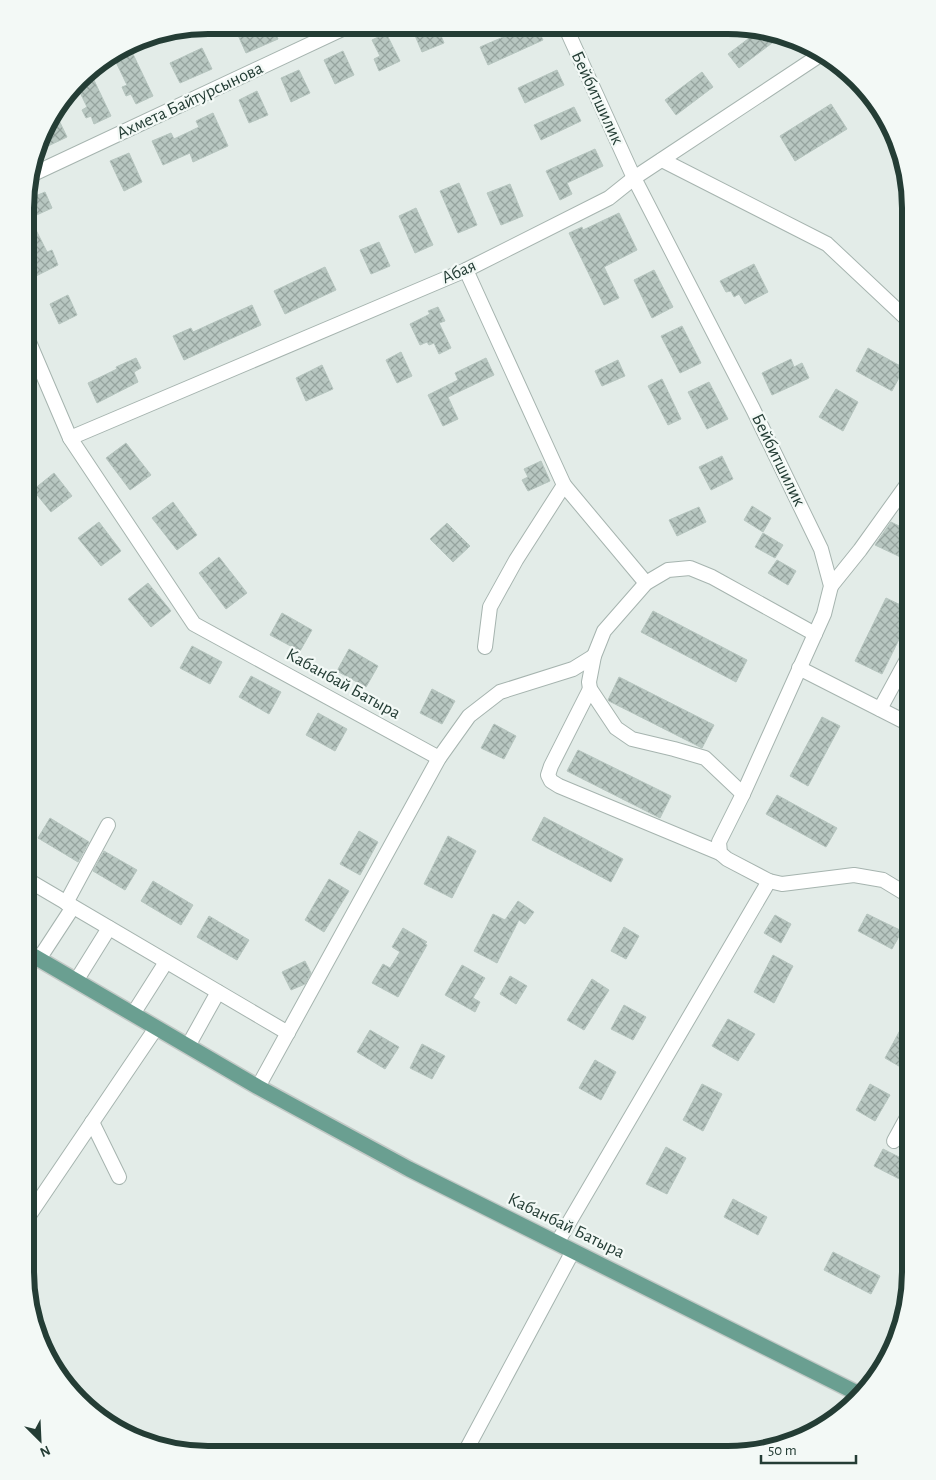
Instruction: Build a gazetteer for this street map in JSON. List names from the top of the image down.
{
  "streets": {
    "main road": ["Кабанбай Батыра"],
    "street": ["Бейбитшилик", "Ахмета Байтурсынова", "Абая"]
  },
  "crossings": [
    ["Бейбитшилик", "Абая"],
    ["Абая", "Кабанбай Батыра"]
  ],
  "scale_bar": "50 m",
  "north": "bottom right"
}
